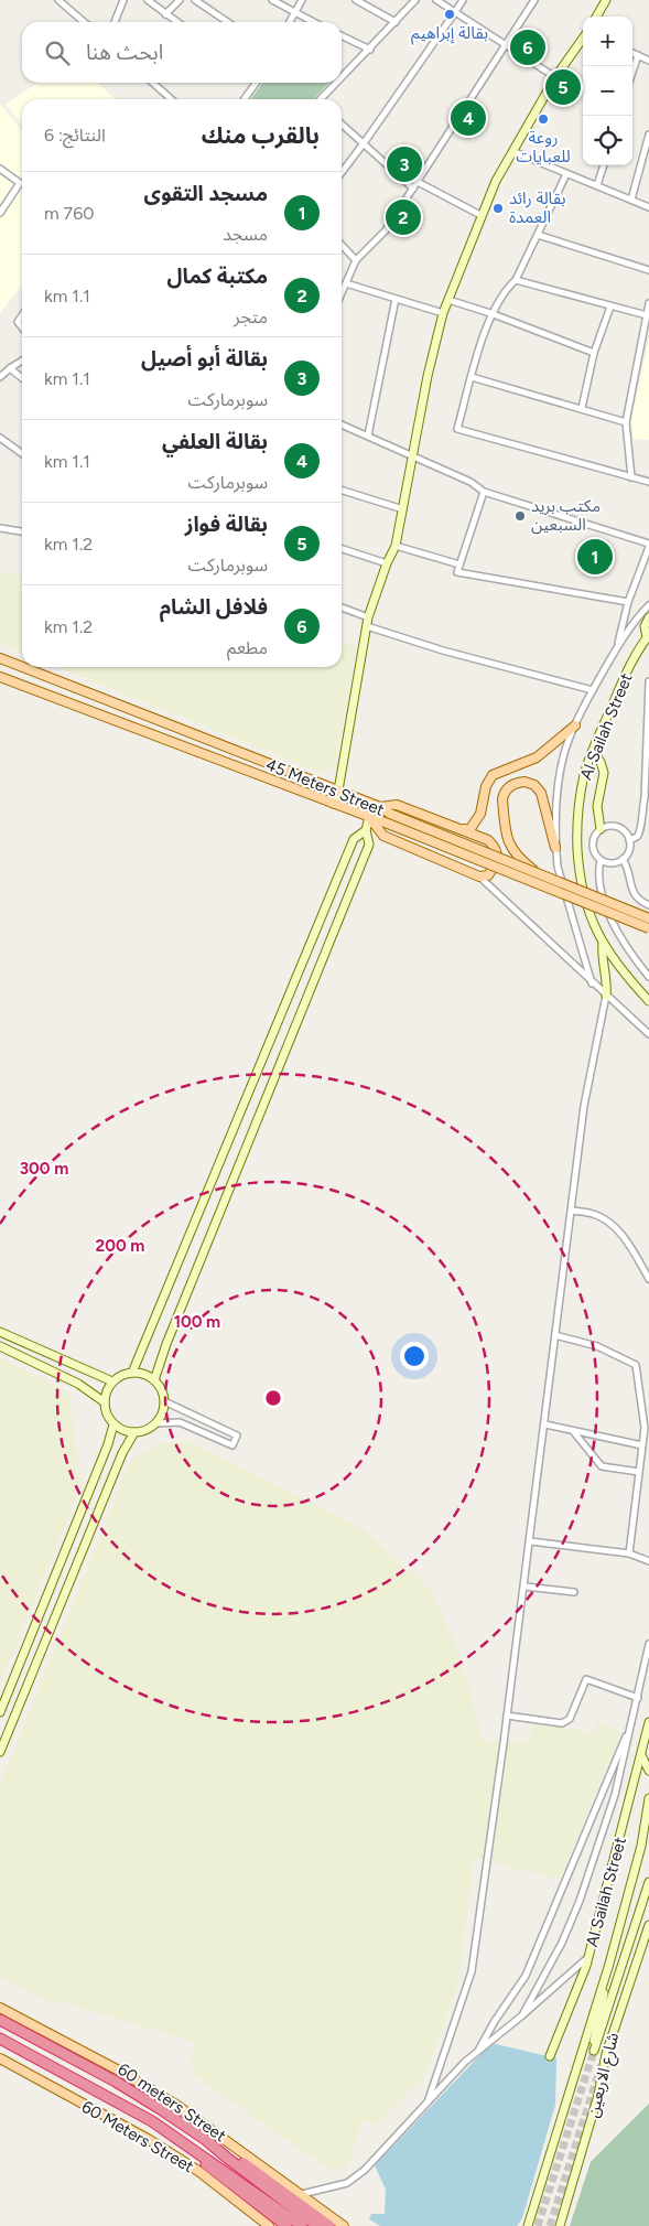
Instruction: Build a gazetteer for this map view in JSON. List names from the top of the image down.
{
  "streets": {
    "highway": ["60 meters Street"],
    "main road": ["45 Meters Street", "60 Meters Street"],
    "street": ["Al Sailah Street", "شارع الاربعين"]
  },
  "places": [
    "بقالة إبراهيم",
    "روعة للعبايات",
    "بقالة رائد العمدة",
    "مكتب بريد السبعين"
  ],
  "page": {
    "map_buttons": ["+", "−"],
    "search": "ابحث هنا",
    "pins": [
      "6",
      "5",
      "4",
      "3",
      "2",
      "1"
    ],
    "heading": ["بالقرب منك", "النتائج: 6"],
    "list": [
      {
        "mark": "1",
        "name": "مسجد التقوى",
        "note": "مسجد",
        "value": "760 m"
      },
      {
        "mark": "2",
        "name": "مكتبة كمال",
        "note": "متجر",
        "value": "1.1 km"
      },
      {
        "mark": "3",
        "name": "بقالة أبو أصيل",
        "note": "سوبرماركت",
        "value": "1.1 km"
      },
      {
        "mark": "4",
        "name": "بقالة العلفي",
        "note": "سوبرماركت",
        "value": "1.1 km"
      },
      {
        "mark": "5",
        "name": "بقالة فواز",
        "note": "سوبرماركت",
        "value": "1.2 km"
      },
      {
        "mark": "6",
        "name": "فلافل الشام",
        "note": "مطعم",
        "value": "1.2 km"
      }
    ]
  },
  "rings": ["300 m", "200 m", "100 m"]
}
